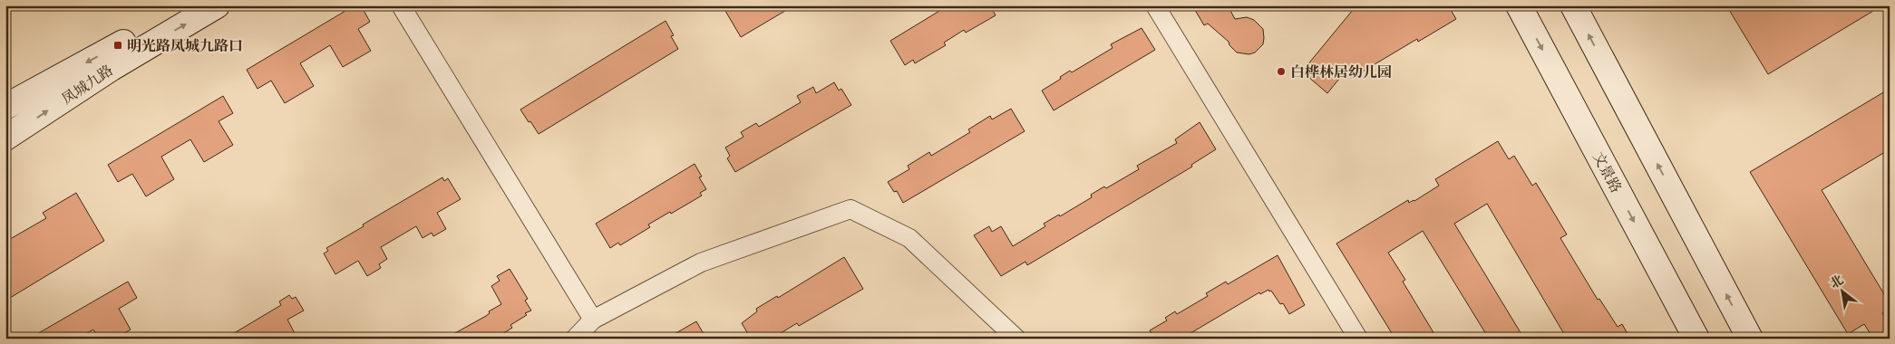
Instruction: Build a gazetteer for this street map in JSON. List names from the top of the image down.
{
  "streets": {
    "main road": ["凤城九路", "文景路"]
  },
  "places": {
    "transit": ["明光路凤城九路口"],
    "other": ["白桦林居幼儿园"]
  },
  "north": "top left"
}
